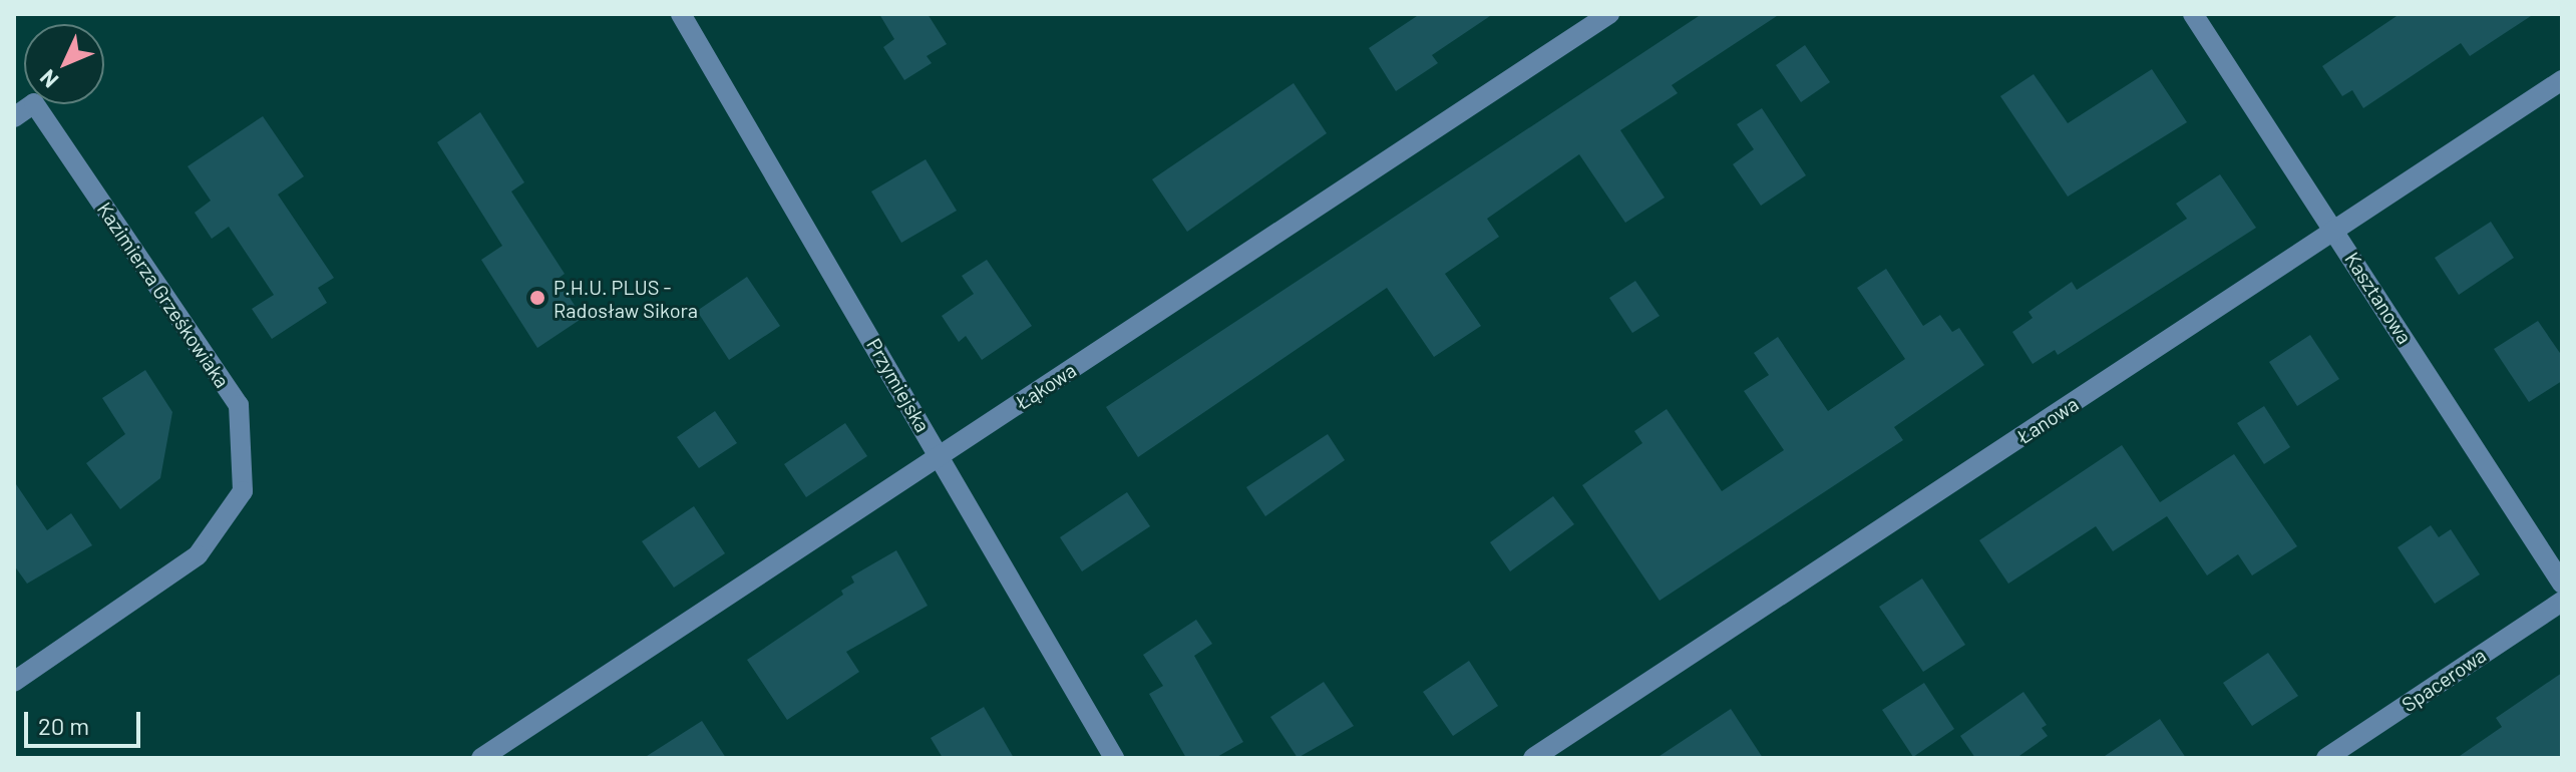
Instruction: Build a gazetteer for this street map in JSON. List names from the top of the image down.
{
  "streets": {
    "street": [
      "Kazimierza Grześkowiaka",
      "Kasztanowa",
      "Przymiejska",
      "Łąkowa",
      "Łanowa",
      "Spacerowa"
    ]
  },
  "crossings": [
    ["Kasztanowa", "Łanowa"],
    ["Przymiejska", "Łąkowa"]
  ],
  "places": ["P.H.U. PLUS - Radosław Sikora"],
  "scale_bar": "20 m",
  "north": "bottom left"
}
